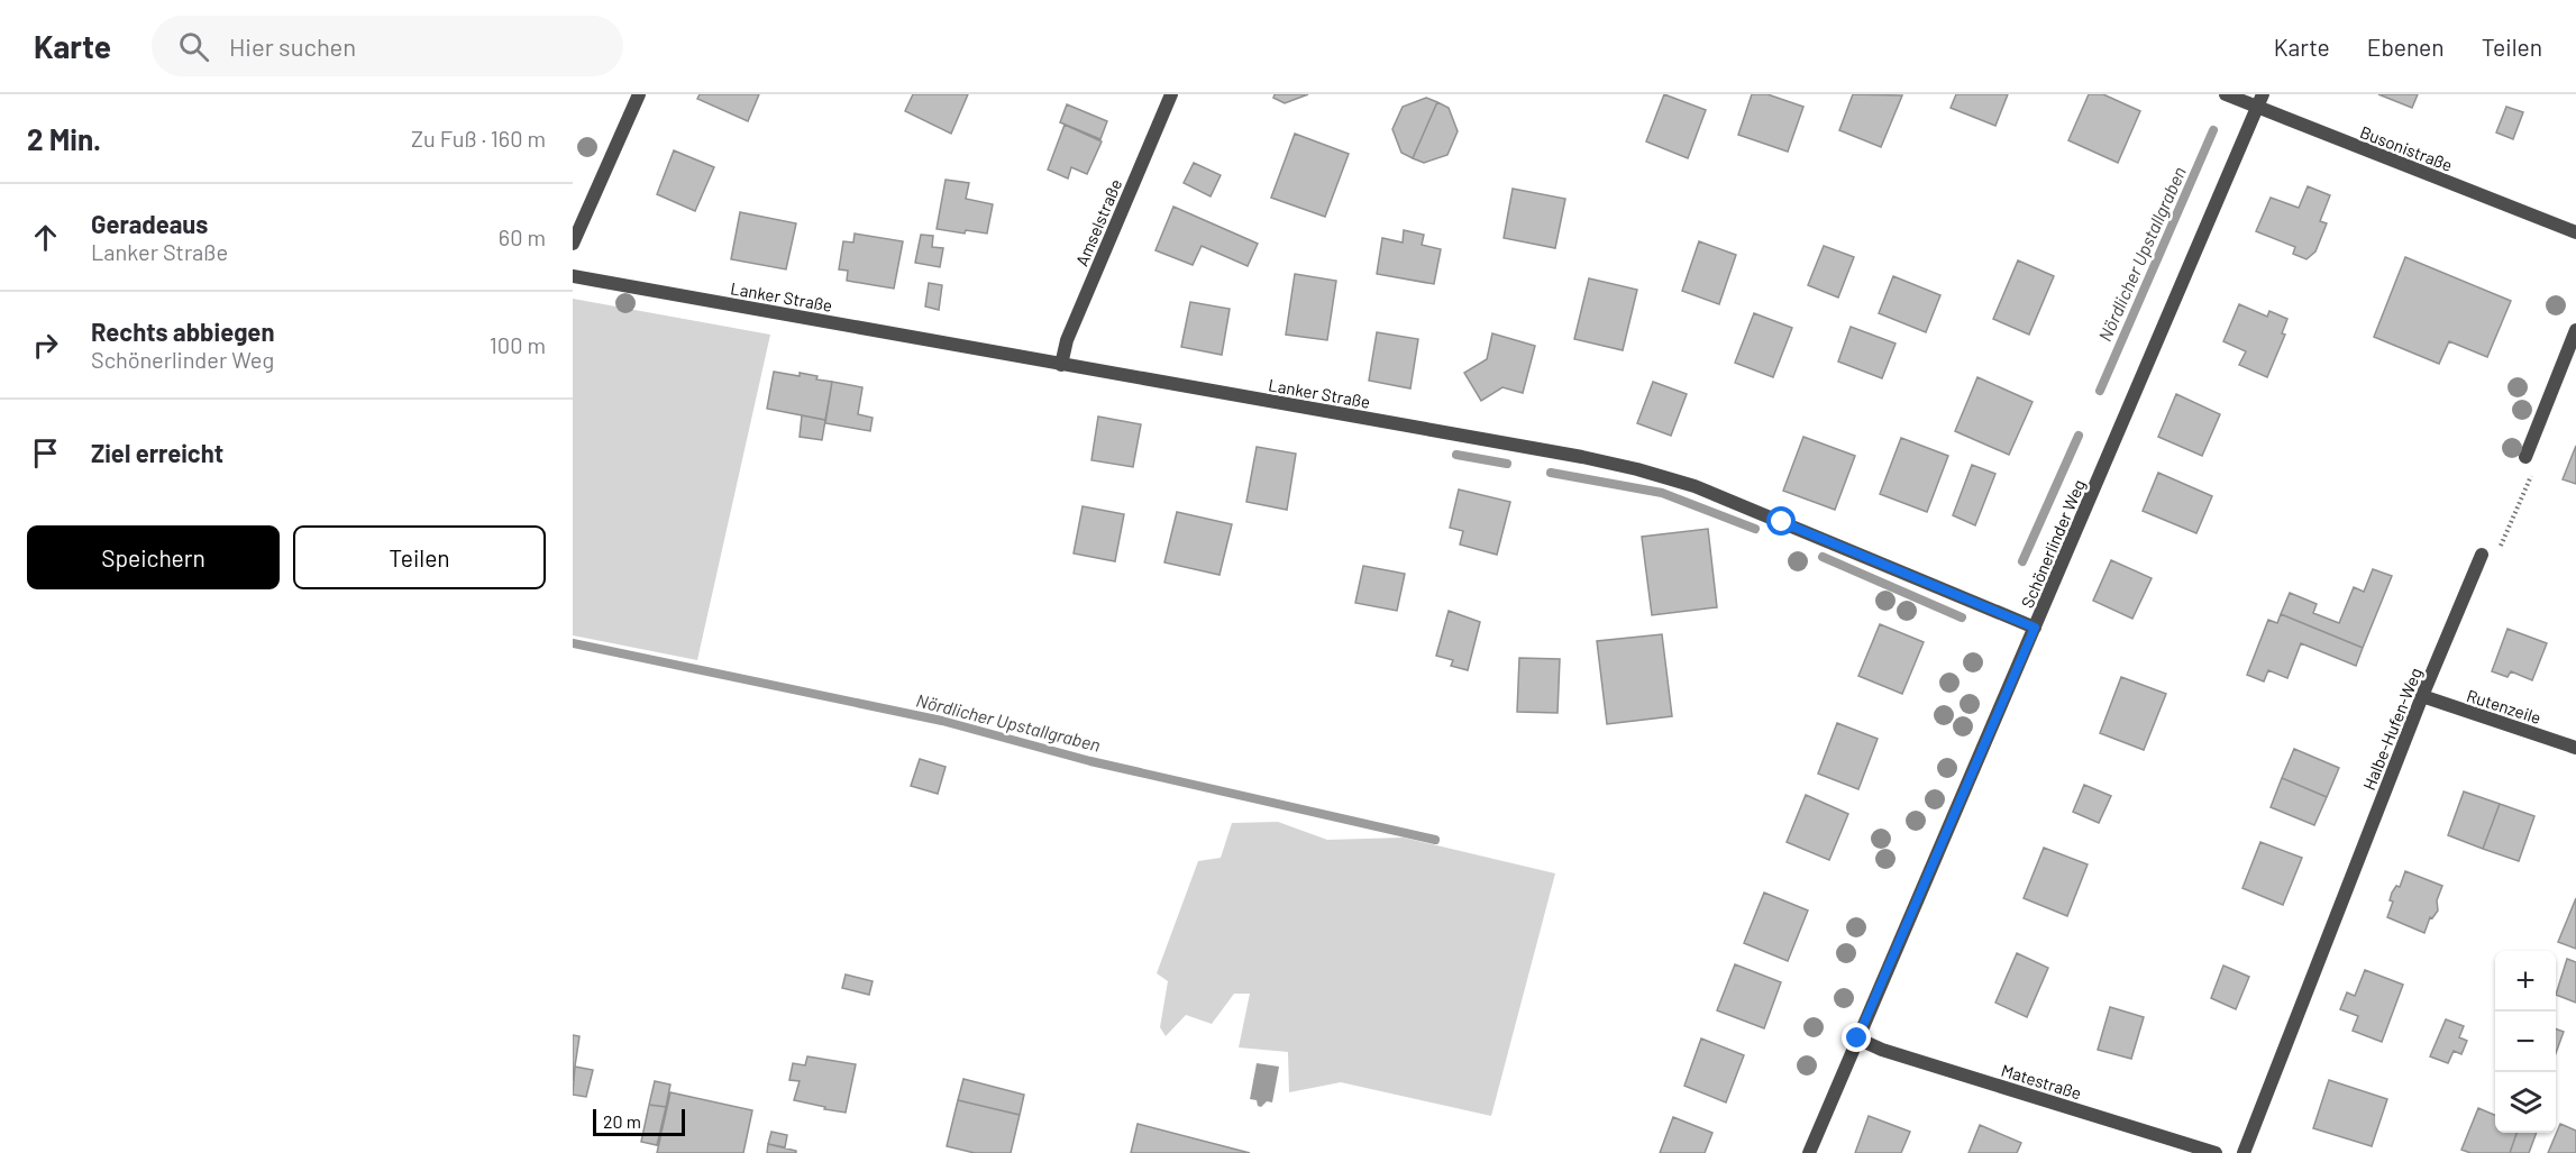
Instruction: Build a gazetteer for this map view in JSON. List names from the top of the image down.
{
  "streets": {
    "street": [
      "Busonistraße",
      "Amselstraße",
      "Lanker Straße",
      "Schönerlinder Weg",
      "Rutenzeile",
      "Halbe-Hufen-Weg",
      "Matestraße"
    ]
  },
  "crossings": [
    ["Busonistraße", "Schönerlinder Weg"],
    ["Amselstraße", "Lanker Straße"],
    ["Lanker Straße", "Schönerlinder Weg"],
    ["Schönerlinder Weg", "Matestraße"],
    ["Rutenzeile", "Halbe-Hufen-Weg"]
  ],
  "water": ["Nördlicher Upstallgraben"],
  "scale_bar": "20 m",
  "page": {
    "header": "Karte",
    "search": "Hier suchen",
    "nav": ["Karte", "Ebenen", "Teilen"],
    "heading": ["2 Min.", "Zu Fuß · 160 m"],
    "list": [
      ["Geradeaus", "Lanker Straße", "60 m"],
      ["Rechts abbiegen", "Schönerlinder Weg", "100 m"],
      "Ziel erreicht"
    ],
    "buttons": ["Speichern", "Teilen"],
    "map_buttons": ["+", "−"],
    "scale": "20 m"
  }
}
